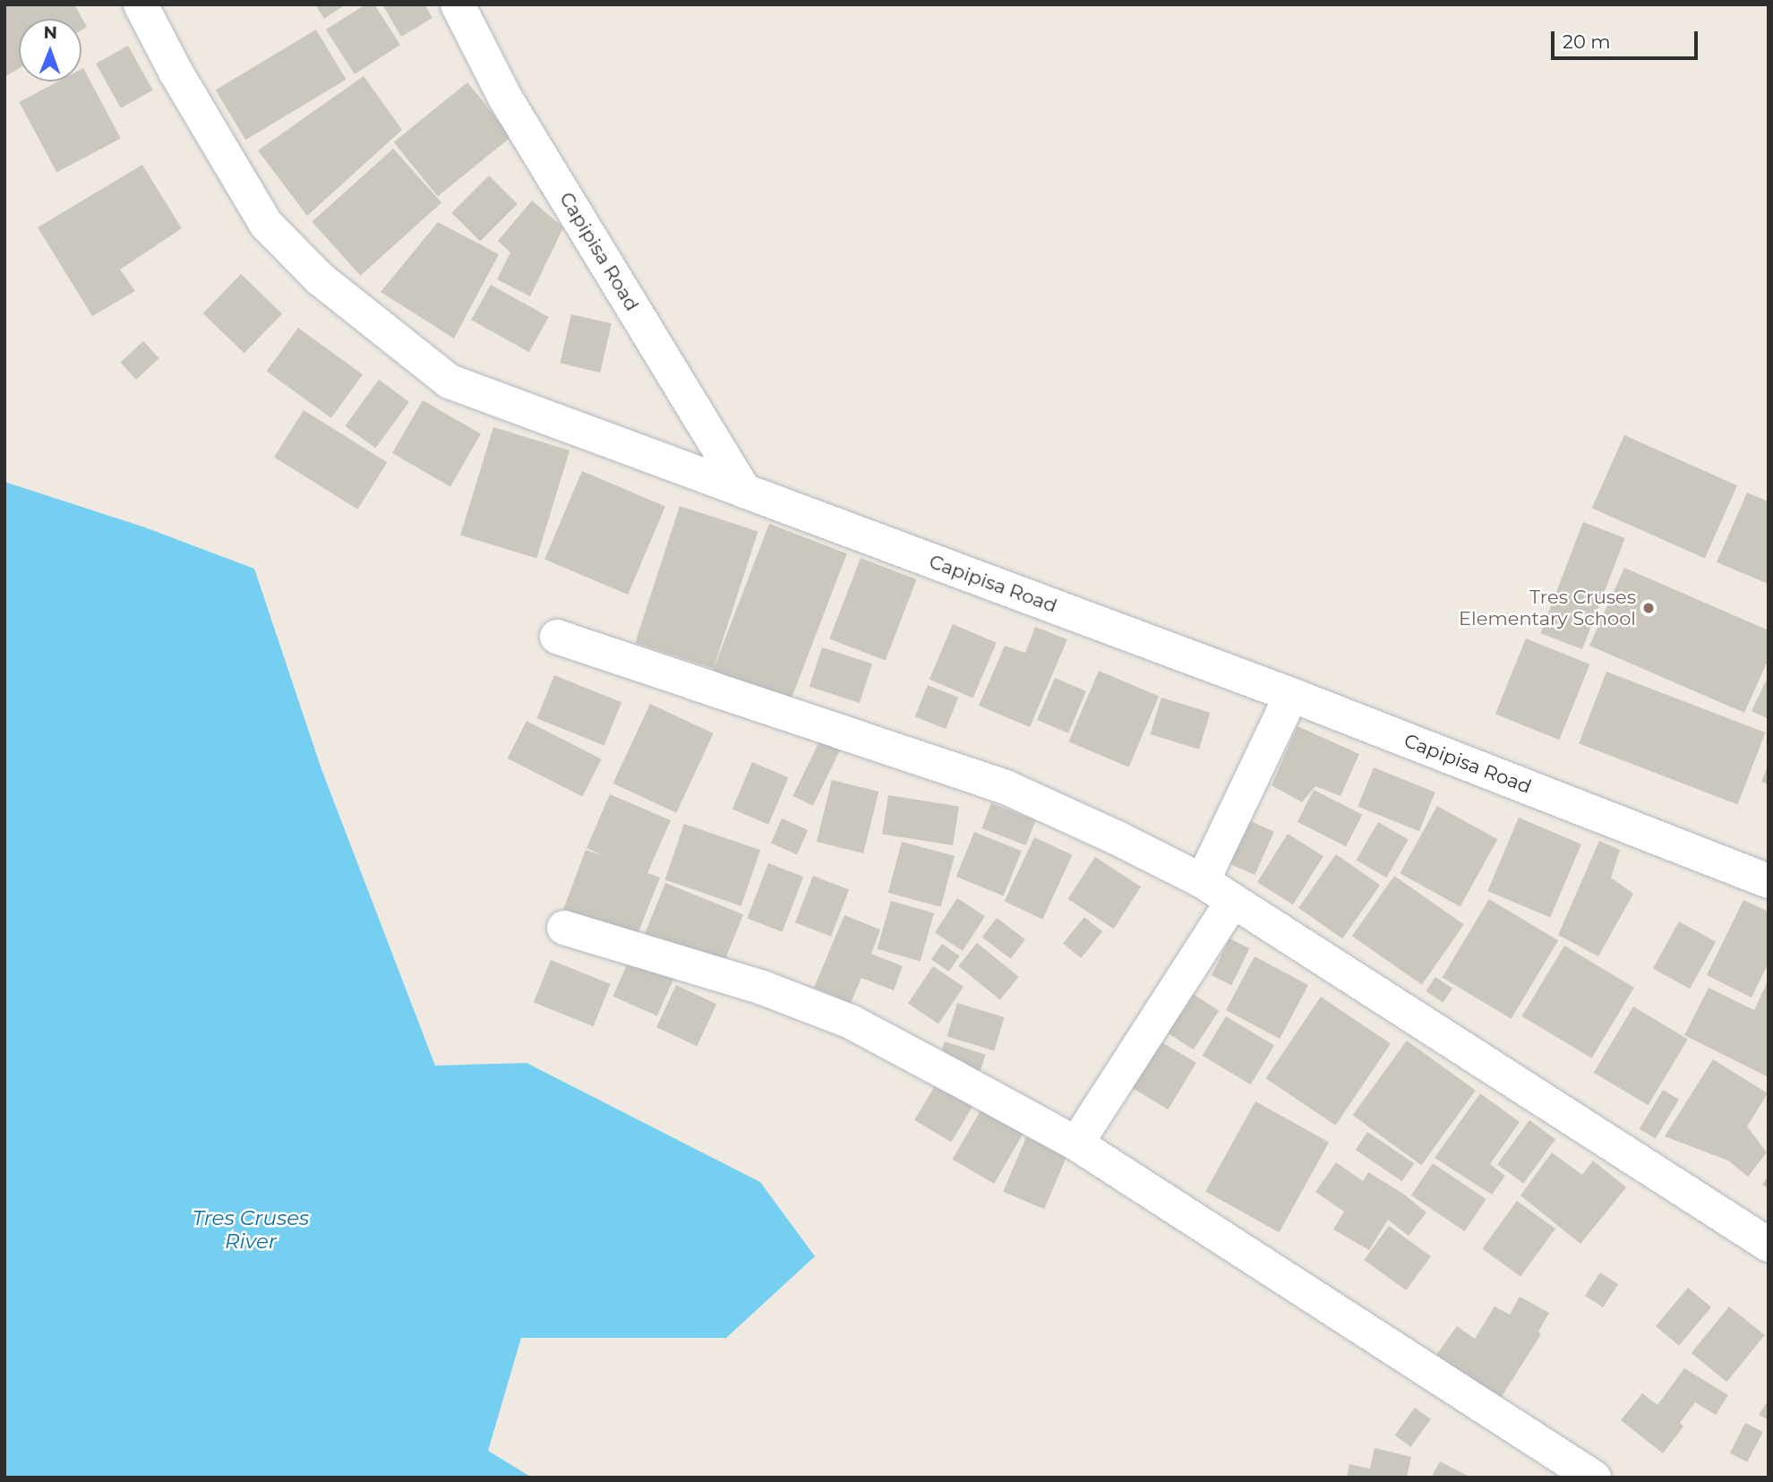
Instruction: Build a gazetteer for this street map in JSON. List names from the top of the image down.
{
  "streets": {
    "street": ["Capipisa Road"]
  },
  "water": ["Tres Cruses River"],
  "places": ["Tres Cruses Elementary School"],
  "scale_bar": "20 m",
  "north": "top"
}
